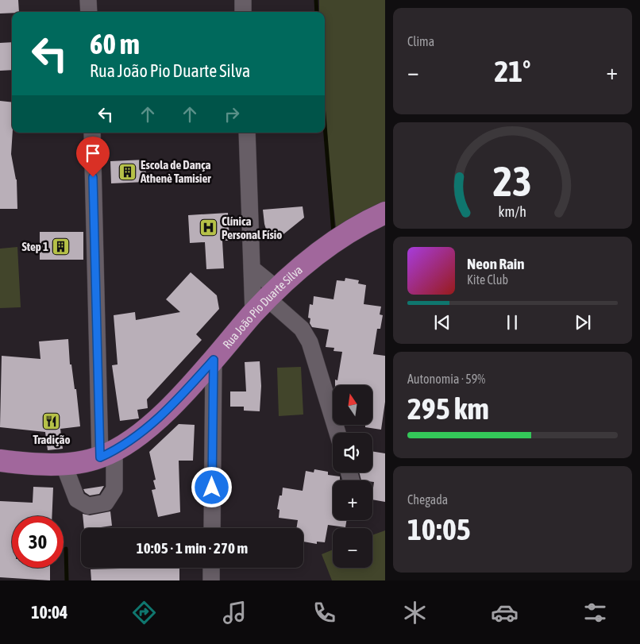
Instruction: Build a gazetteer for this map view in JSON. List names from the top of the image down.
{
  "streets": {
    "main road": ["Rua João Pio Duarte Silva"]
  },
  "places": {
    "building": ["Escola de Dança Athenè Tamisier", "Step 1"],
    "hospital": ["Clínica Personal Físio"],
    "restaurant": ["Tradição"]
  },
  "north": "top",
  "page": {
    "tile": [
      "Clima",
      ["Autonomia · 59%", "295 km"],
      ["Chegada", "10:05"]
    ],
    "turn": ["60 m", "Rua João Pio Duarte Silva"],
    "heat": ["−", "21°", "+"],
    "song": ["Neon Rain", "Kite Club"],
    "map_buttons": ["+", "−"],
    "limit": "30",
    "trip": "10:05 · 1 min · 270 m",
    "tabs": "10:04",
    "gauge": ["23", "km/h"]
  }
}
